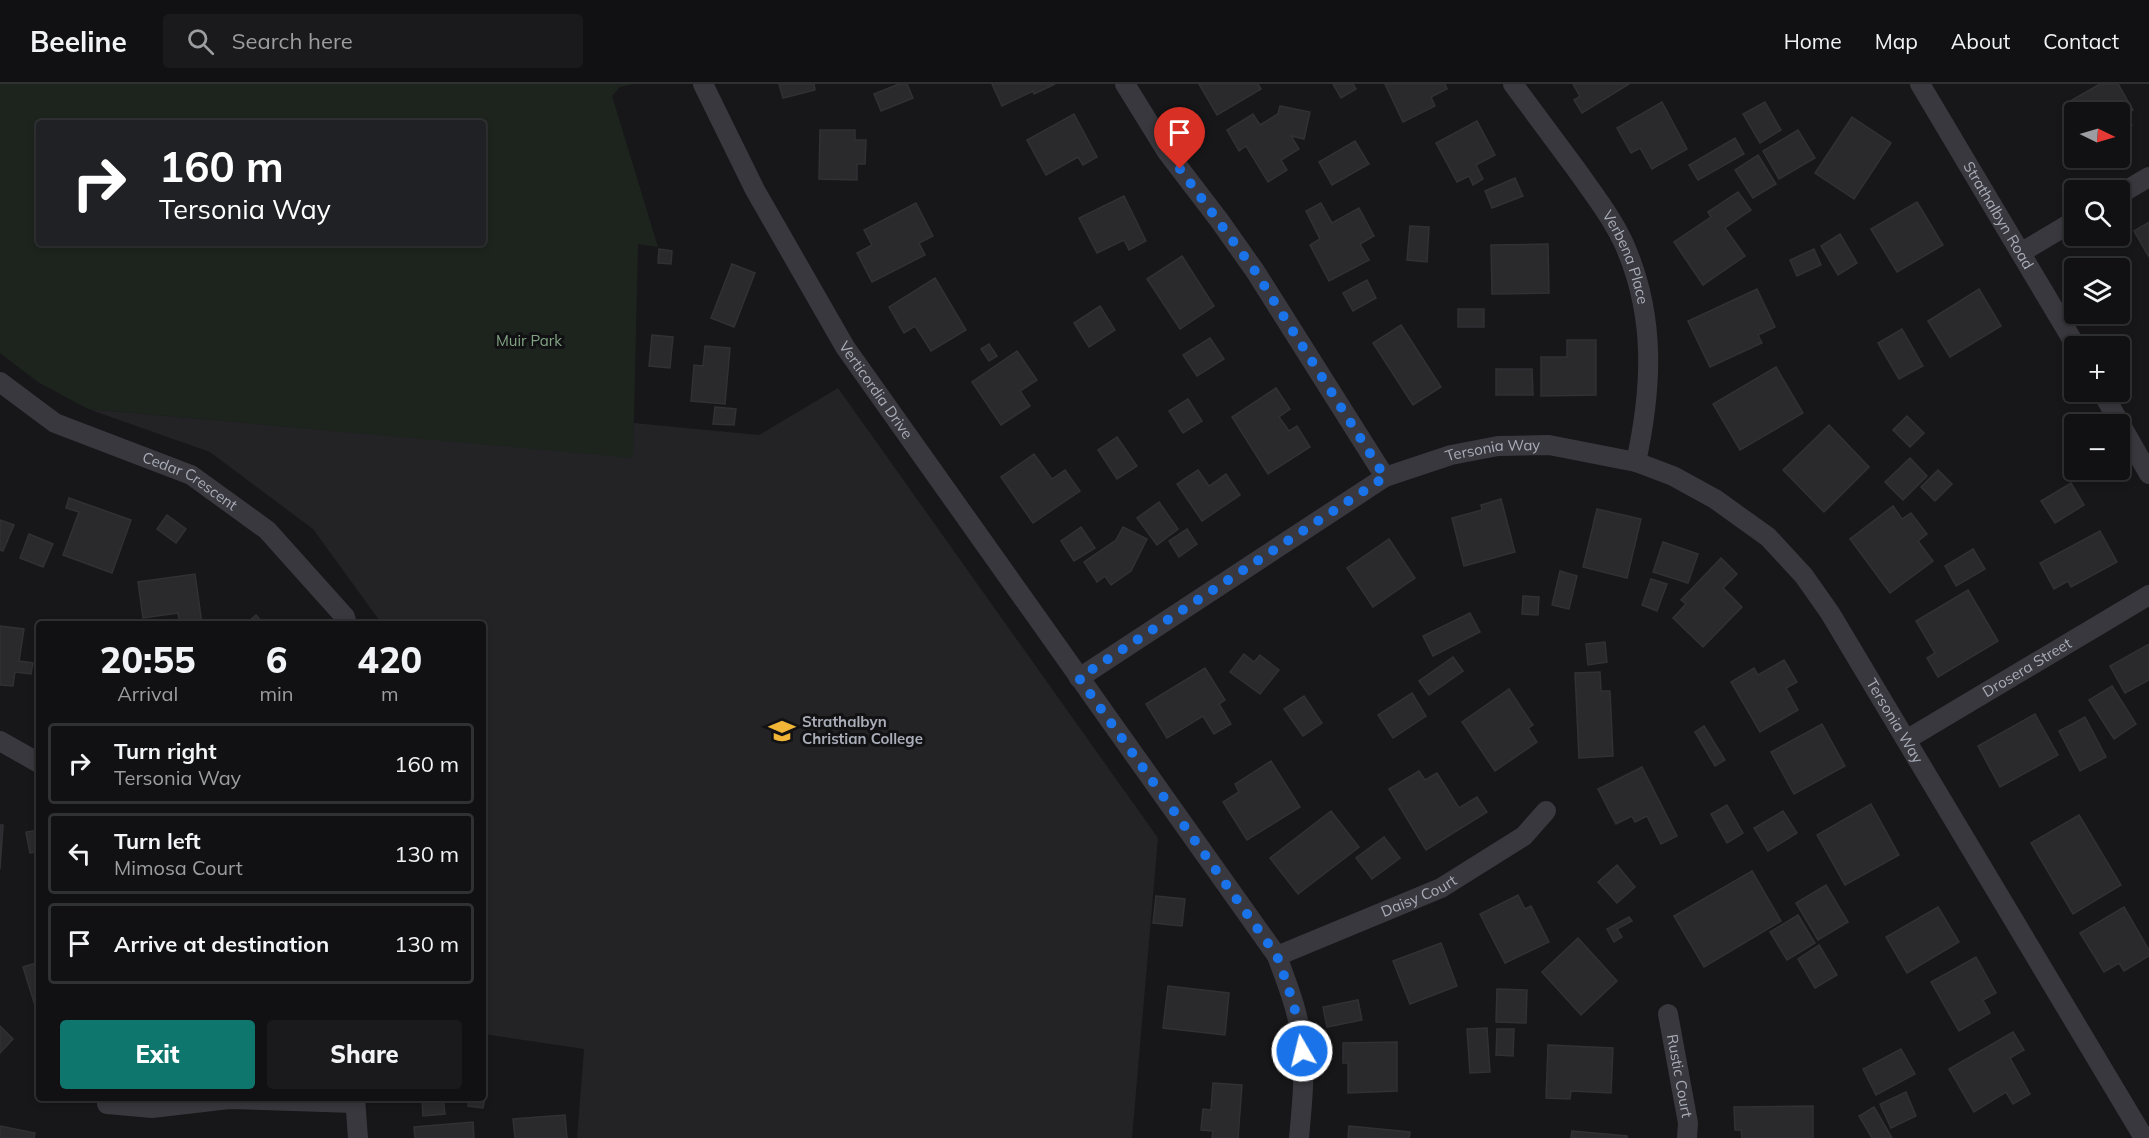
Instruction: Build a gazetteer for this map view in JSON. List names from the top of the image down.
{
  "streets": {
    "street": [
      "Strathalbyn Road",
      "Verbena Place",
      "Verticordia Drive",
      "Tersonia Way",
      "Cedar Crescent",
      "Drosera Street",
      "Daisy Court",
      "Rustic Court"
    ]
  },
  "crossings": [
    ["Verbena Place", "Tersonia Way"],
    ["Verticordia Drive", "Tersonia Way"],
    ["Tersonia Way", "Drosera Street"]
  ],
  "parks": ["Muir Park"],
  "places": {
    "school or university": ["Strathalbyn Christian College"]
  },
  "north": "right",
  "page": {
    "header": "Beeline",
    "search": "Search here",
    "nav": [
      "Home",
      "Map",
      "About",
      "Contact"
    ],
    "map_buttons": ["+", "−"],
    "turn": ["160 m", "Tersonia Way"],
    "eta": [
      "20:55",
      "Arrival",
      "6",
      "min",
      "420",
      "m"
    ],
    "list": [
      {
        "name": "Turn right",
        "note": "Tersonia Way",
        "value": "160 m"
      },
      {
        "name": "Turn left",
        "note": "Mimosa Court",
        "value": "130 m"
      },
      {
        "name": "Arrive at destination",
        "value": "130 m"
      }
    ],
    "buttons": ["Exit", "Share"]
  }
}
